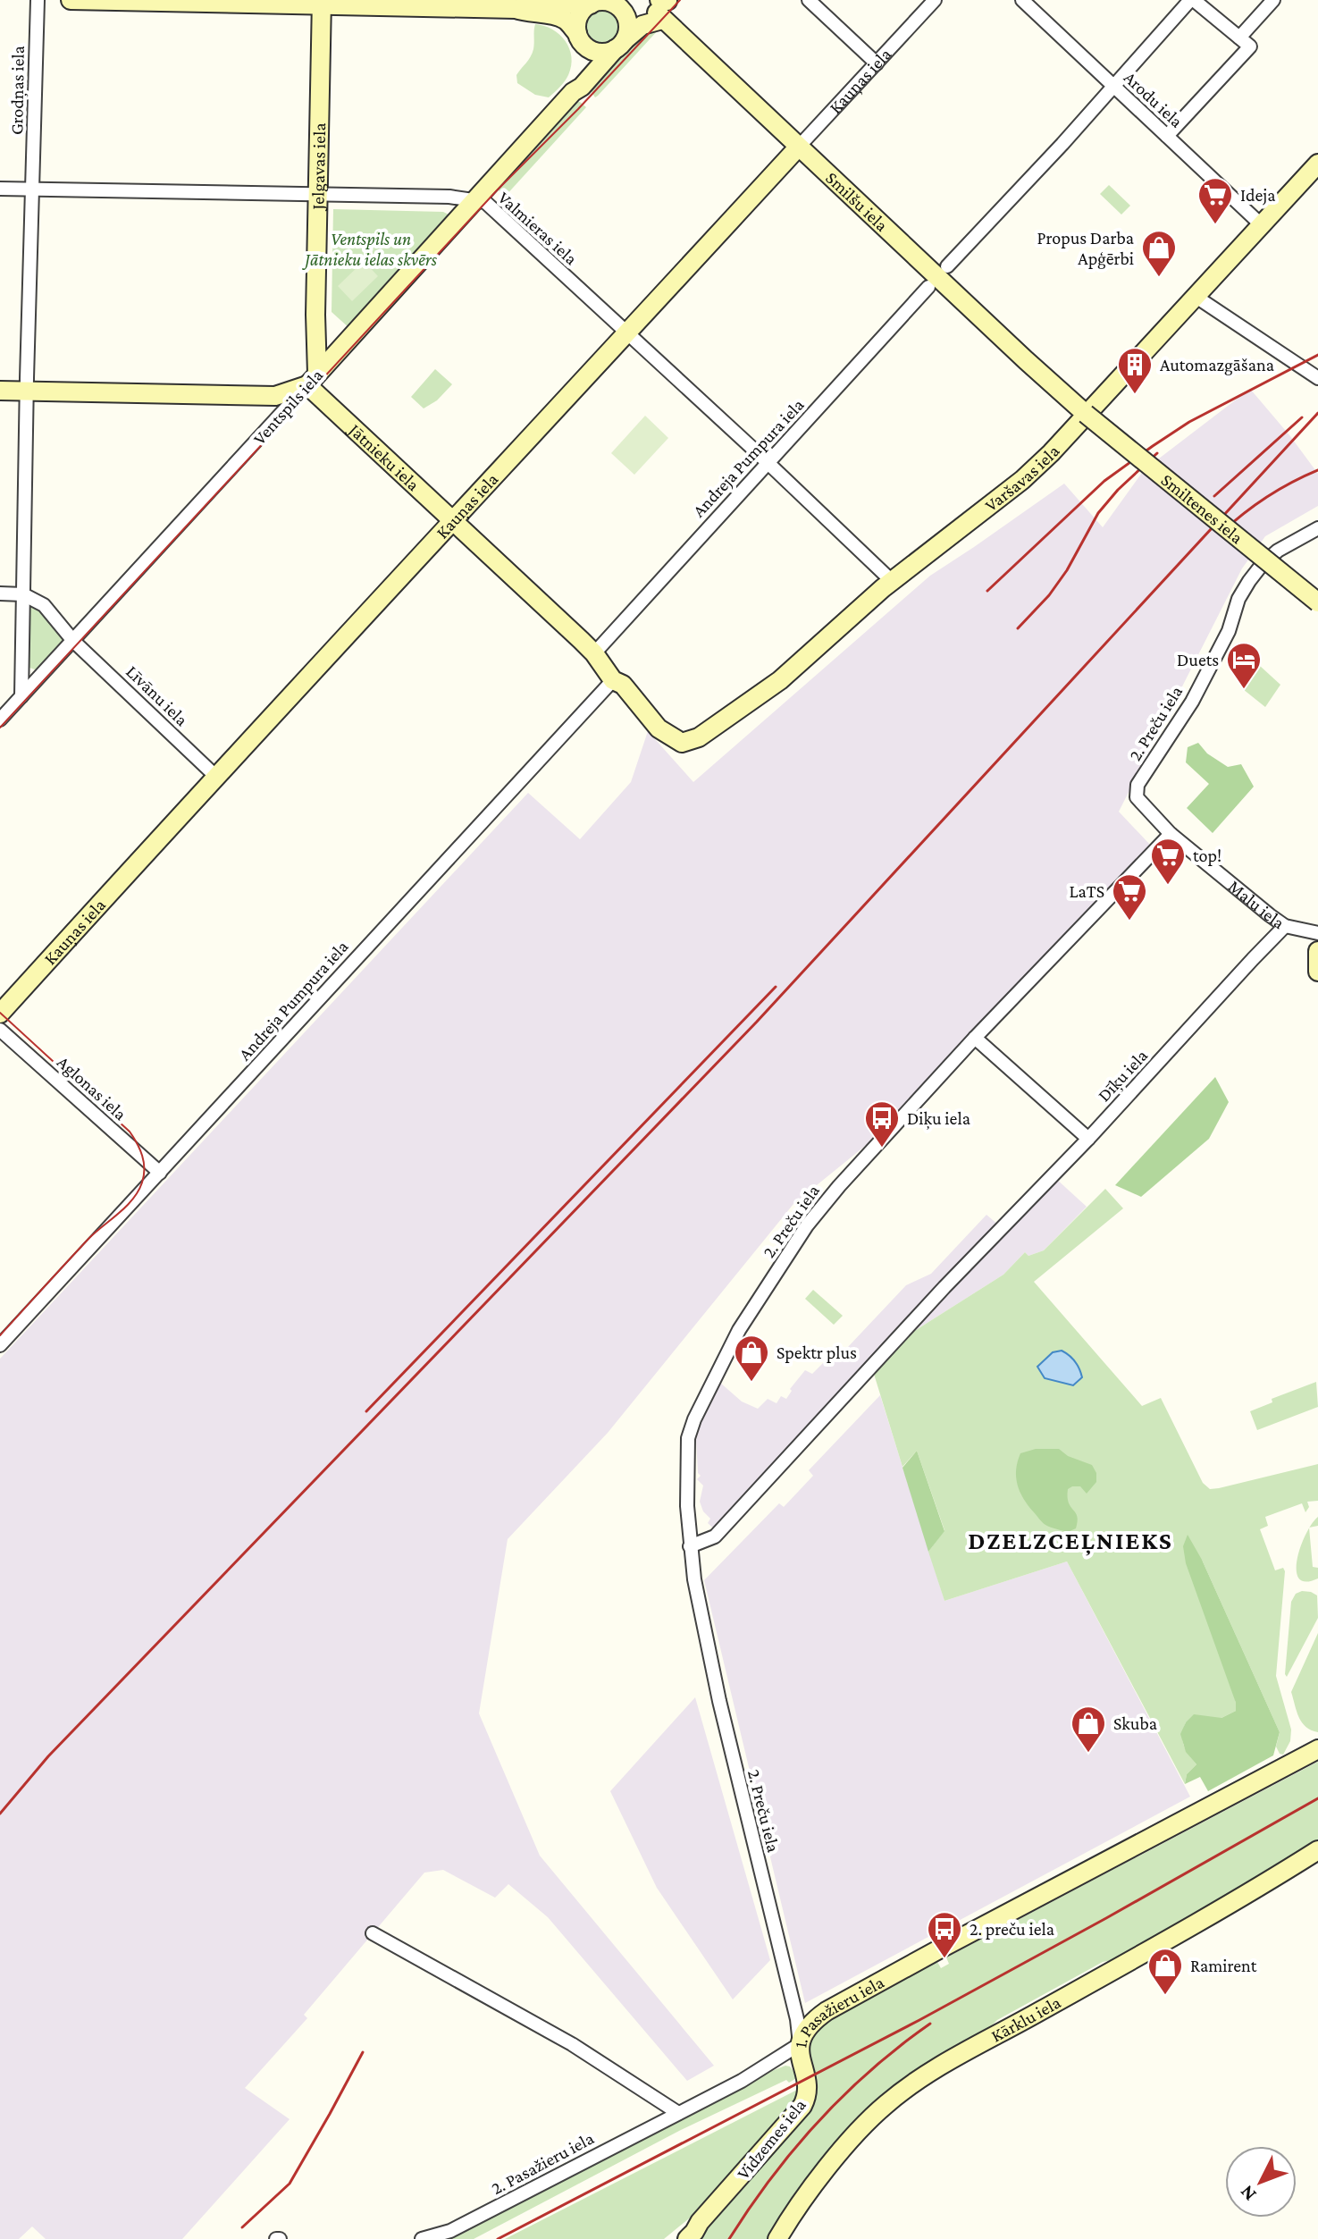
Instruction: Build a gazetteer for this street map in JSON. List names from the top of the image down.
{
  "streets": {
    "street": [
      "Kauņas iela",
      "Grodņas iela",
      "Arodu iela",
      "Jelgavas iela",
      "Smilšu iela",
      "Valmieras iela",
      "Ventspils iela",
      "Jātnieku iela",
      "Andreja Pumpura iela",
      "Varšavas iela",
      "Smiltenes iela",
      "Līvānu iela",
      "2. Preču iela",
      "Malu iela",
      "Dīķu iela",
      "Aglonas iela",
      "1. Pasažieru iela",
      "Kārklu iela",
      "Vidzemes iela",
      "2. Pasažieru iela"
    ]
  },
  "crossings": [
    ["Kauņas iela", "Smilšu iela"],
    ["Kauņas iela", "Valmieras iela"],
    ["Kauņas iela", "Jātnieku iela"],
    ["Kauņas iela", "Līvānu iela"],
    ["Grodņas iela", "Valmieras iela"],
    ["Grodņas iela", "Ventspils iela"],
    ["Grodņas iela", "Līvānu iela"],
    ["Arodu iela", "Varšavas iela"],
    ["Jelgavas iela", "Valmieras iela"],
    ["Jelgavas iela", "Ventspils iela"],
    ["Jelgavas iela", "Jātnieku iela"],
    ["Smilšu iela", "Varšavas iela"],
    ["Smilšu iela", "Smiltenes iela"],
    ["Valmieras iela", "Ventspils iela"],
    ["Valmieras iela", "Andreja Pumpura iela"],
    ["Valmieras iela", "Varšavas iela"],
    ["Ventspils iela", "Jātnieku iela"],
    ["Ventspils iela", "Līvānu iela"],
    ["Jātnieku iela", "Andreja Pumpura iela"],
    ["Jātnieku iela", "Varšavas iela"],
    ["Andreja Pumpura iela", "Aglonas iela"],
    ["Varšavas iela", "Smiltenes iela"],
    ["2. Preču iela", "Malu iela"],
    ["2. Preču iela", "Dīķu iela"],
    ["2. Preču iela", "1. Pasažieru iela"],
    ["2. Preču iela", "Vidzemes iela"],
    ["Malu iela", "Dīķu iela"],
    ["1. Pasažieru iela", "Vidzemes iela"],
    ["1. Pasažieru iela", "2. Pasažieru iela"]
  ],
  "districts": ["DZELZCEĻNIEKS"],
  "parks": ["Ventspils un Jātnieku ielas skvērs"],
  "places": {
    "supermarket": ["Ideja", "top!", "LaTS"],
    "shop": [
      "Propus Darba Apģērbi",
      "Spektr plus",
      "Skuba",
      "Ramirent"
    ],
    "building": ["Automazgāšana"],
    "hotel": ["Duets"],
    "bus stop": ["Diķu iela", "2. preču iela"]
  },
  "north": "bottom left"
}
